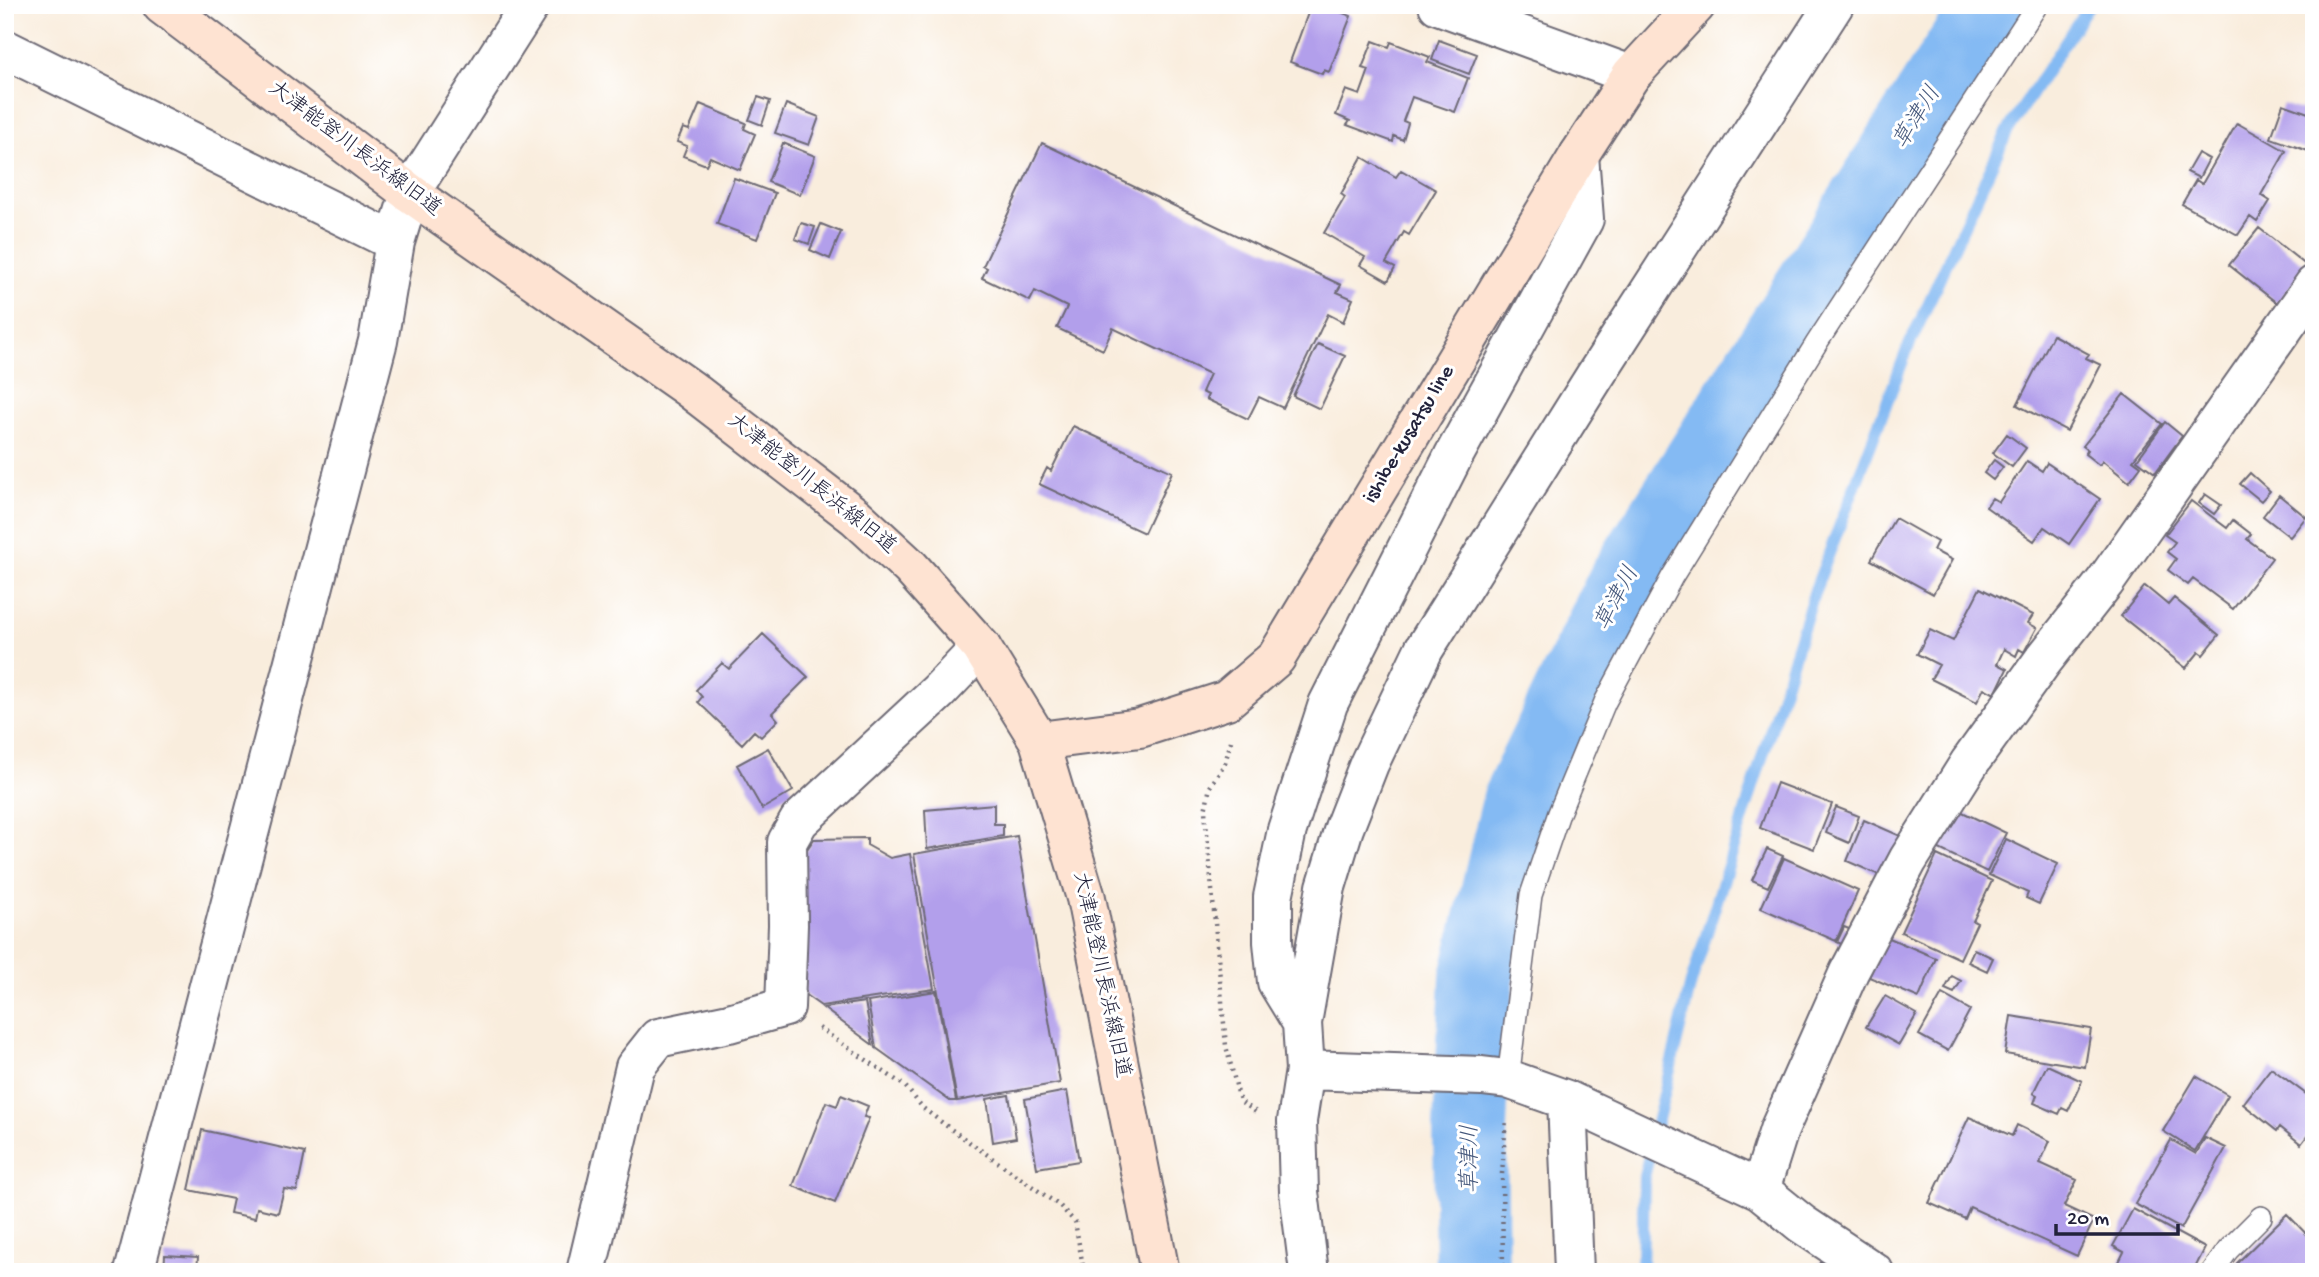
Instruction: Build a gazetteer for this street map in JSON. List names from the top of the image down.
{
  "streets": {
    "street": ["大津能登川長浜線旧道", "ishibe-kusatsu line"]
  },
  "crossings": [
    ["大津能登川長浜線旧道", "ishibe-kusatsu line"]
  ],
  "water": ["草津川"],
  "scale_bar": "20 m"
}
